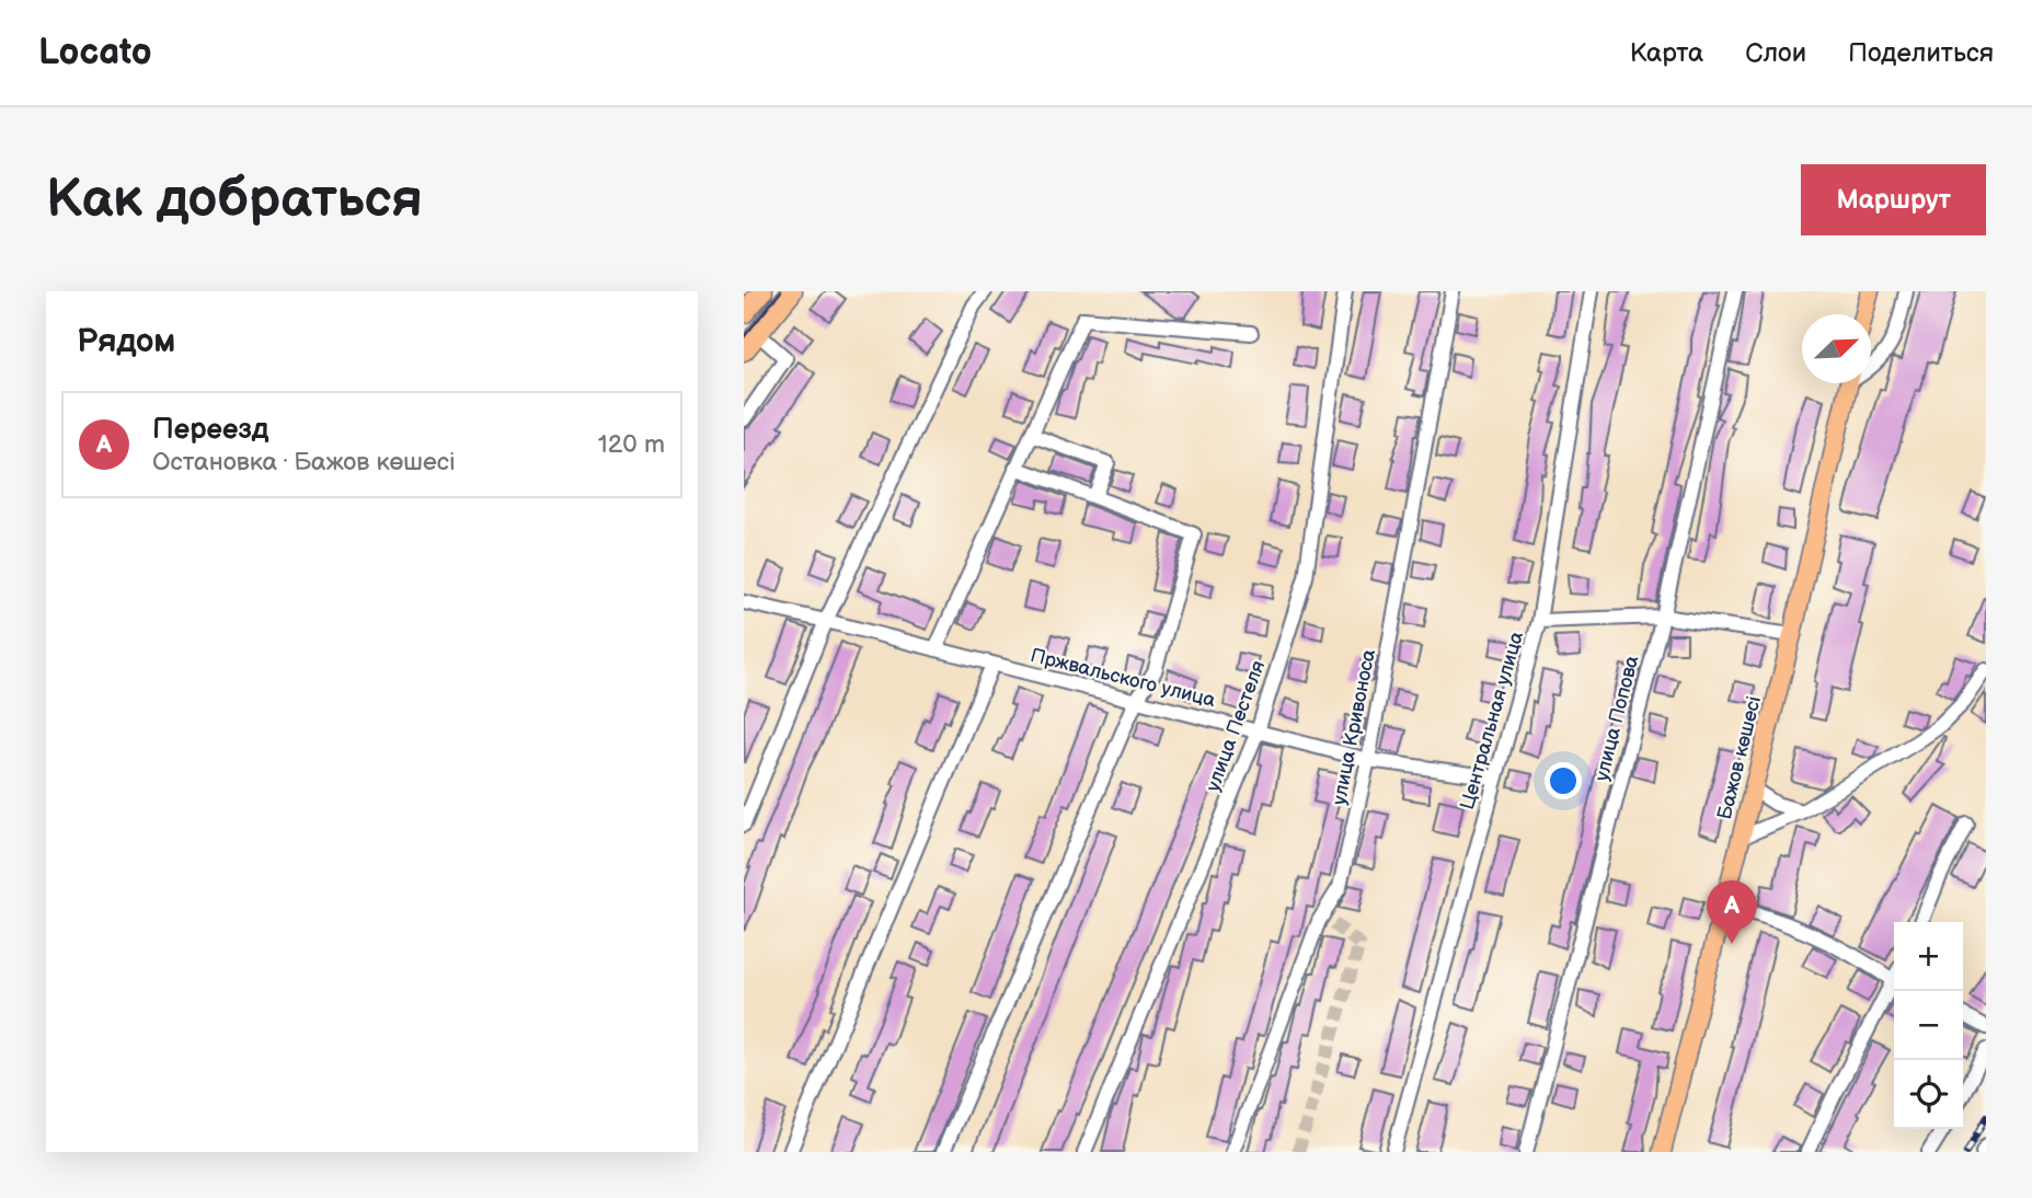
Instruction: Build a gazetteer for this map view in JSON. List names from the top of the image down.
{
  "streets": {
    "main road": ["Бажов көшесі"],
    "street": [
      "Пржвальского улица",
      "улица Попова",
      "Центральная улица",
      "улица Пестеля",
      "улица Кривоноса"
    ]
  },
  "crossings": [
    ["Пржвальского улица", "Центральная улица"],
    ["Пржвальского улица", "улица Пестеля"],
    ["Пржвальского улица", "улица Кривоноса"]
  ],
  "north": "top right",
  "page": {
    "header": "Locato",
    "nav": ["Карта", "Слои", "Поделиться"],
    "buttons": "Маршрут",
    "title": "Как добраться",
    "heading": "Рядом",
    "list": [
      {
        "mark": "A",
        "name": "Переезд",
        "note": "Остановка · Бажов көшесі",
        "value": "120 m"
      }
    ],
    "pins": "A",
    "map_buttons": ["+", "−"]
  }
}
